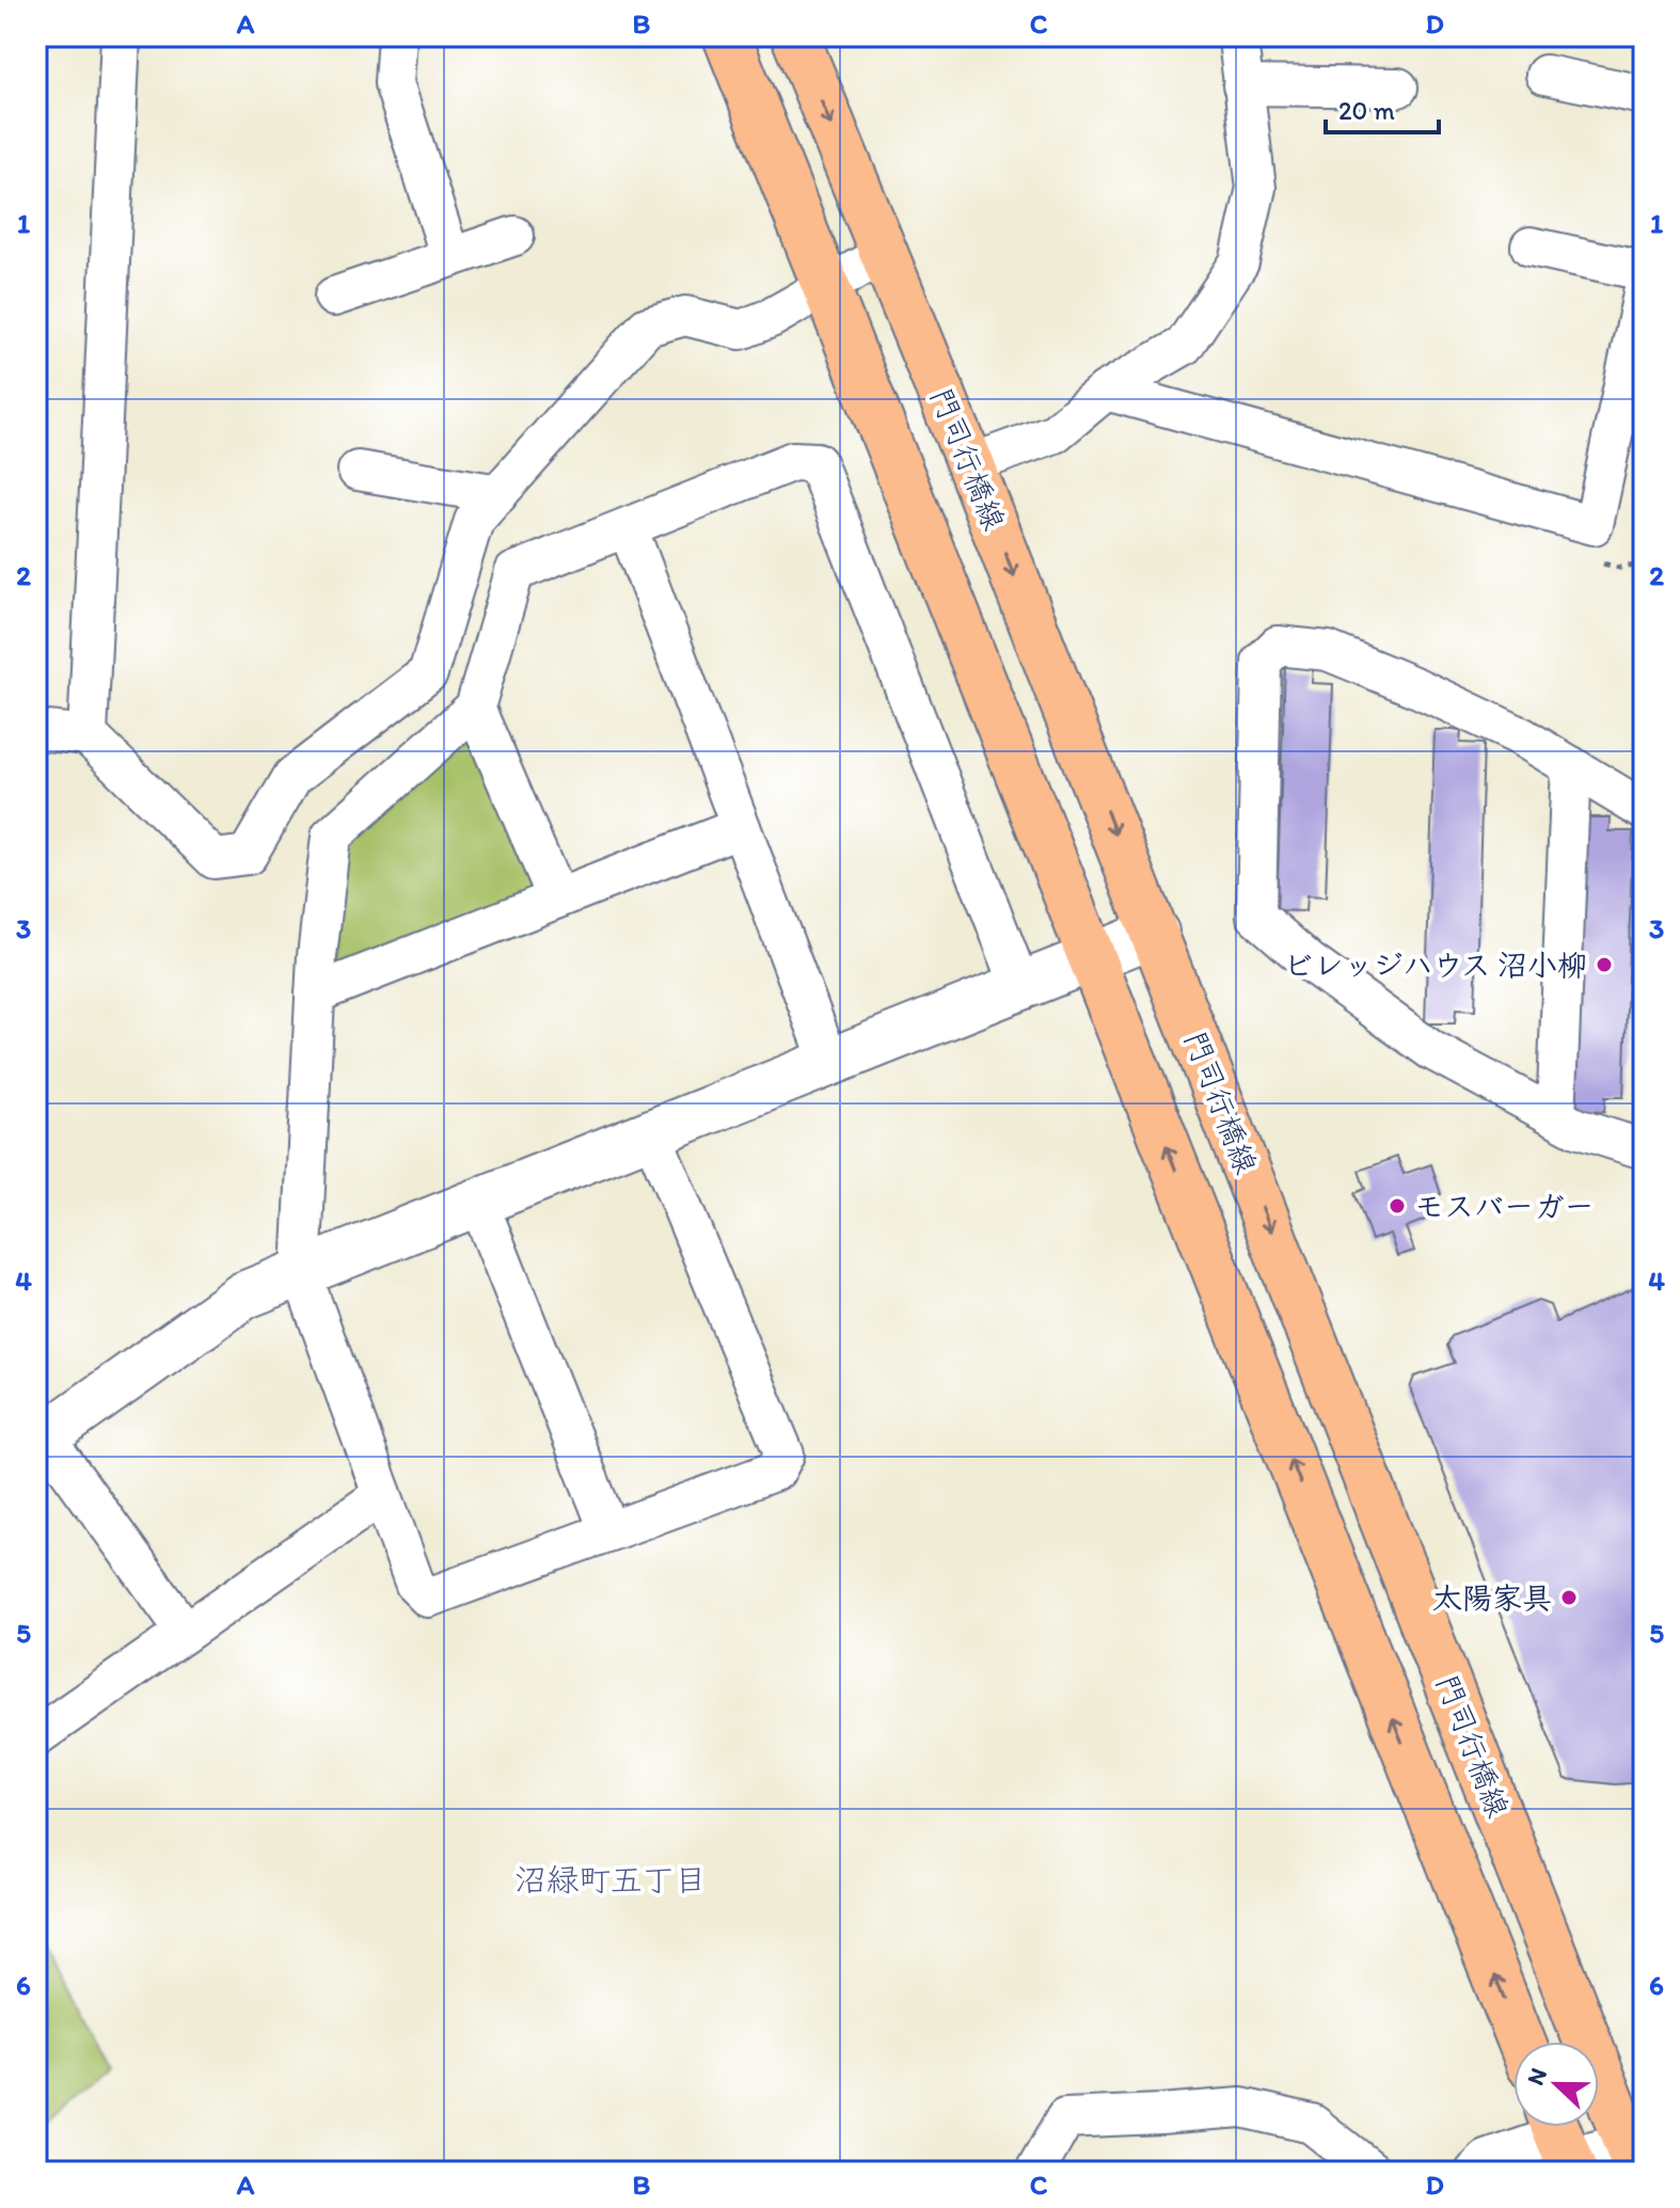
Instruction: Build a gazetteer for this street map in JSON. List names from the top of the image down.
{
  "streets": {
    "main road": ["門司行橋線"]
  },
  "districts": ["沼緑町五丁目"],
  "places": ["ビレッジハウス 沼小柳", "モスバーガー", "太陽家具"],
  "scale_bar": "20 m",
  "north": "left",
  "grid": {
    "columns": [
      "A",
      "B",
      "C",
      "D"
    ],
    "rows": [
      "1",
      "2",
      "3",
      "4",
      "5",
      "6"
    ]
  }
}
